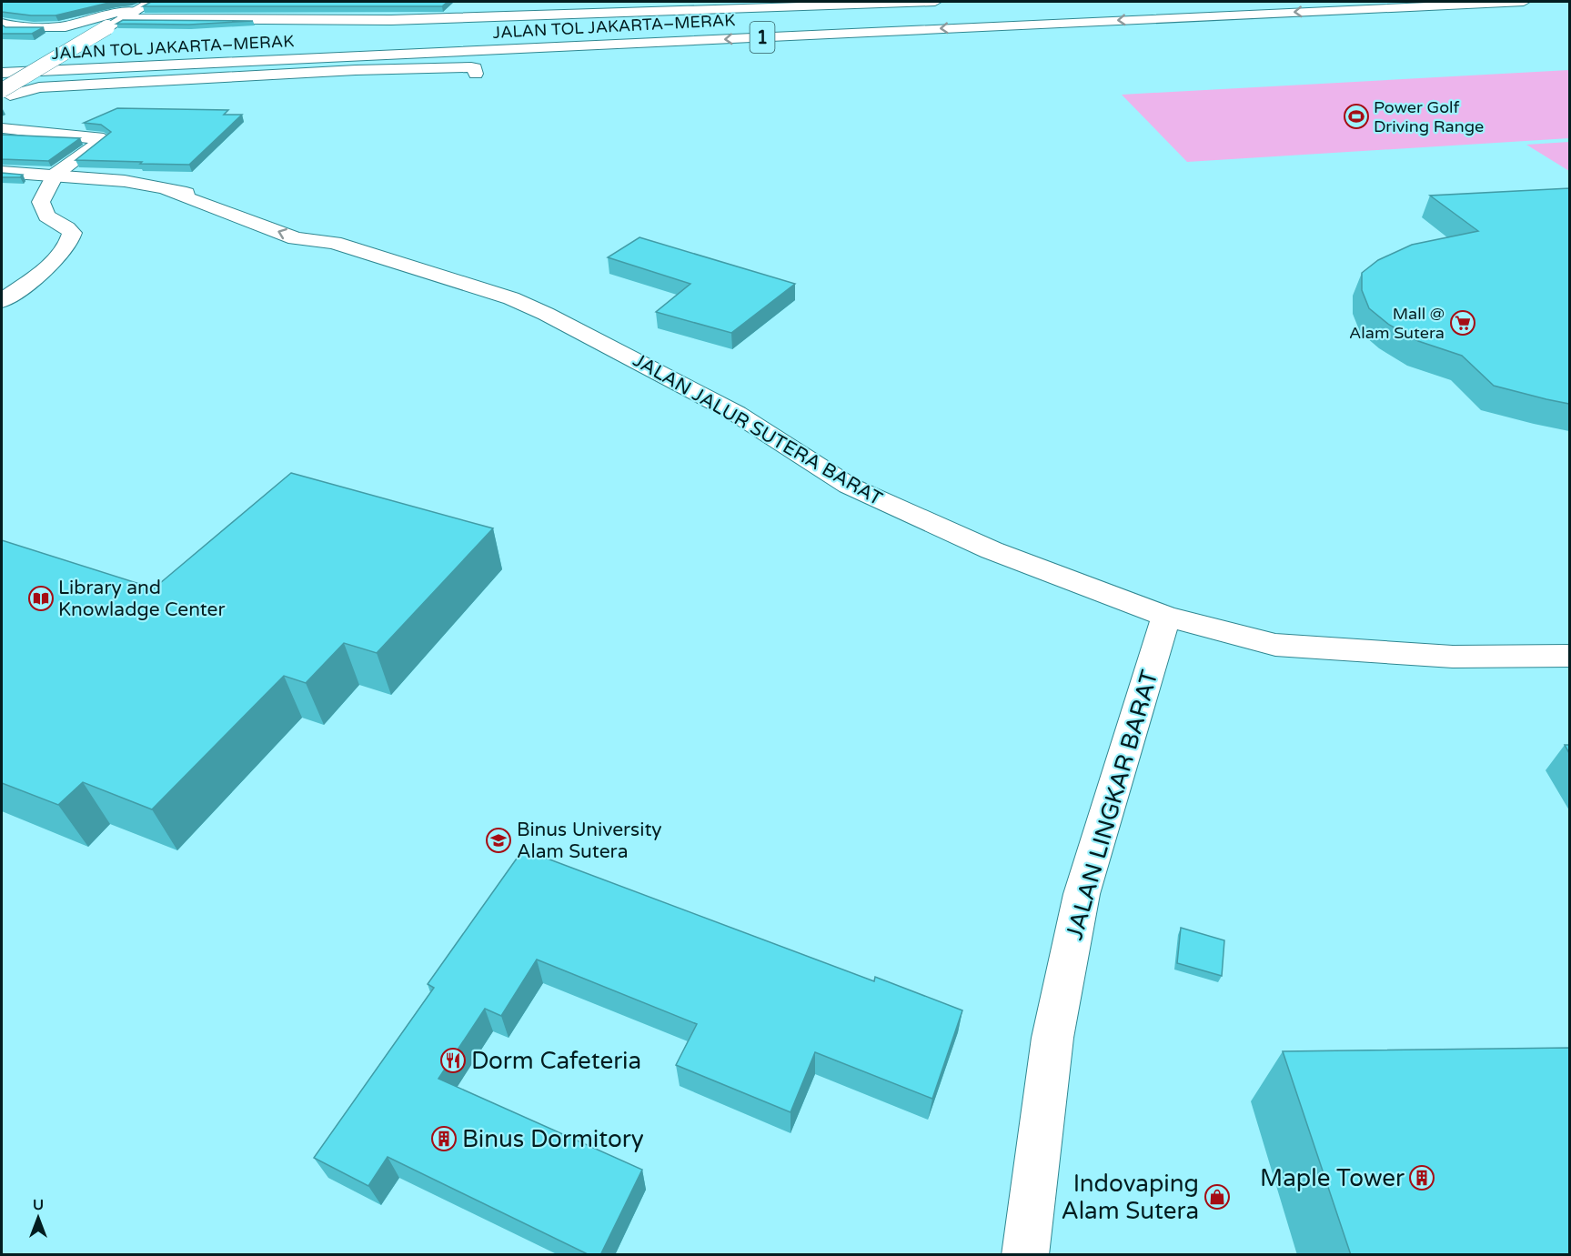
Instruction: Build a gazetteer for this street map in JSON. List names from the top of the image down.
{
  "streets": {
    "main road": [
      "JALAN TOL JAKARTA–MERAK",
      "1",
      "JALAN JALUR SUTERA BARAT",
      "JALAN LINGKAR BARAT"
    ]
  },
  "crossings": [
    ["JALAN JALUR SUTERA BARAT", "JALAN LINGKAR BARAT"]
  ],
  "places": {
    "sports": ["Power Golf Driving Range"],
    "supermarket": ["Mall @ Alam Sutera"],
    "library": ["Library and Knowladge Center"],
    "school or university": ["Binus University Alam Sutera"],
    "restaurant": ["Dorm Cafeteria"],
    "building": ["Binus Dormitory", "Maple Tower"],
    "shop": ["Indovaping Alam Sutera"]
  },
  "north": "top"
}
